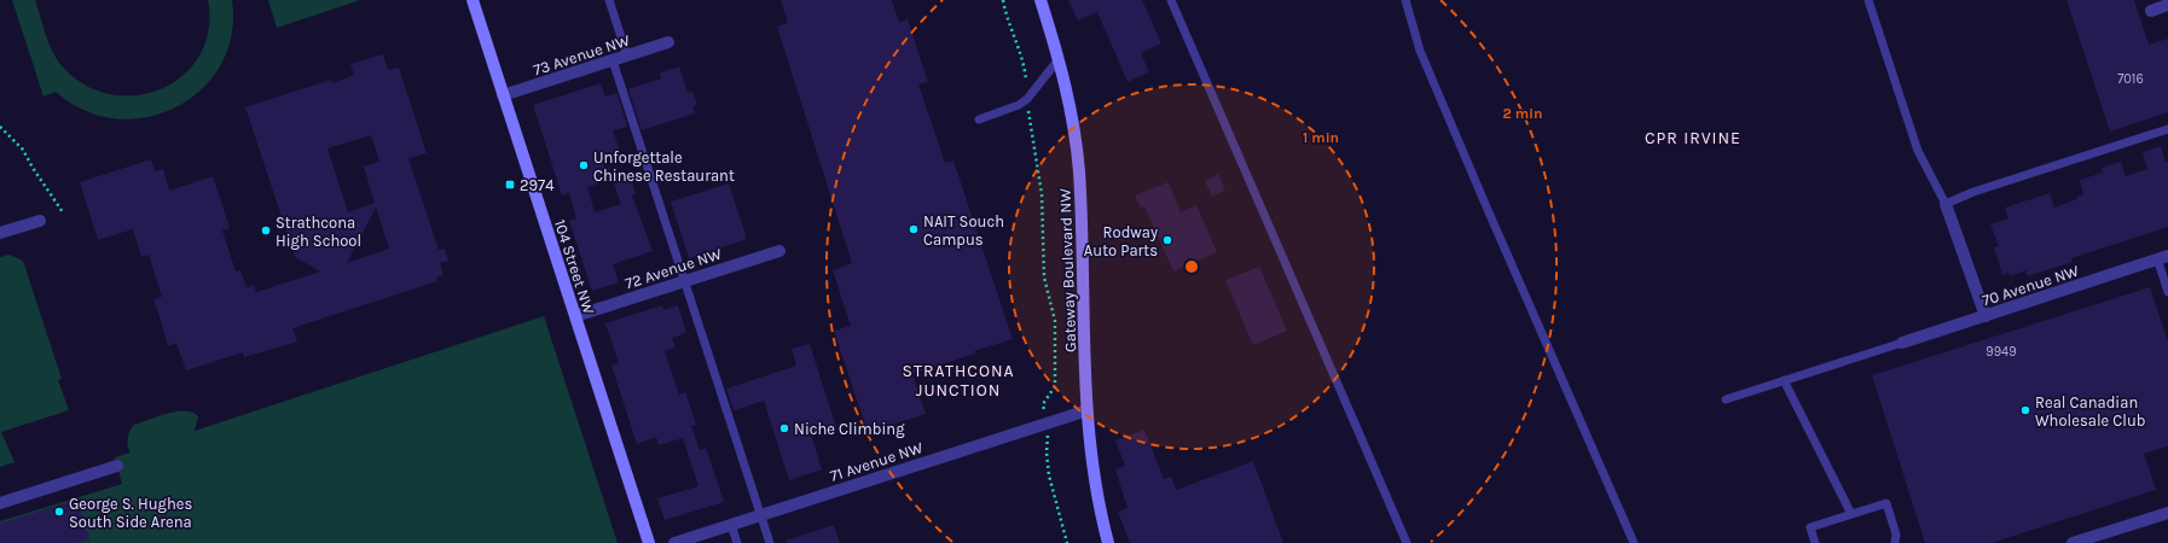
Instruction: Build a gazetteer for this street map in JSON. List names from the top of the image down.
{
  "streets": {
    "main road": ["104 Street NW", "Gateway Boulevard NW"],
    "street": [
      "73 Avenue NW",
      "72 Avenue NW",
      "70 Avenue NW",
      "71 Avenue NW"
    ]
  },
  "crossings": [
    ["73 Avenue NW", "104 Street NW"],
    ["104 Street NW", "72 Avenue NW"],
    ["Gateway Boulevard NW", "71 Avenue NW"]
  ],
  "districts": ["CPR IRVINE", "STRATHCONA JUNCTION"],
  "places": {
    "other": [
      "Unforgettale Chinese Restaurant",
      "NAIT Souch Campus",
      "Strathcona High School",
      "Rodway Auto Parts",
      "Real Canadian Wholesale Club",
      "Niche Climbing",
      "George S. Hughes South Side Arena"
    ],
    "transit": ["2974"]
  },
  "house_numbers": ["7016", "9949"],
  "rings": ["2 min", "1 min"]
}
